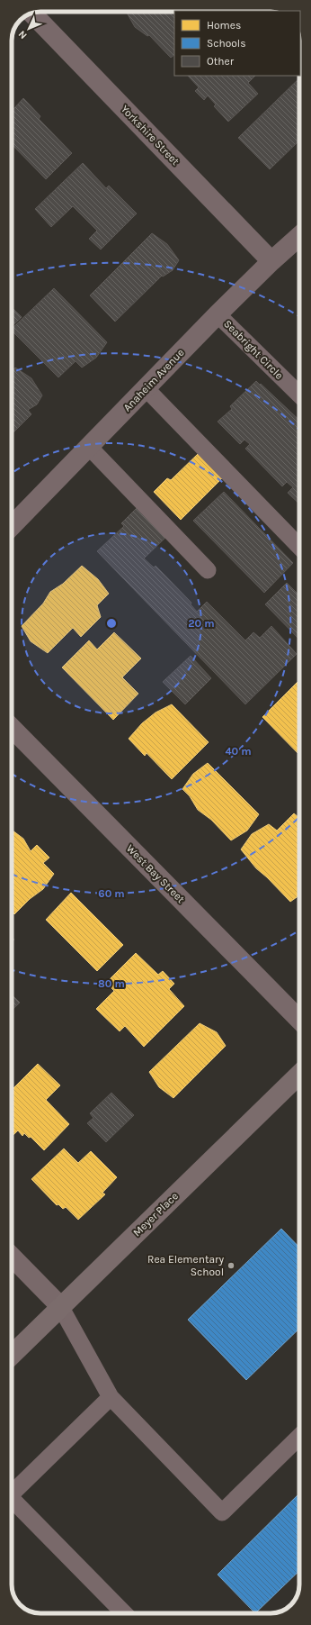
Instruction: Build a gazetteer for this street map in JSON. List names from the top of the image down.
{
  "streets": {
    "street": [
      "Yorkshire Street",
      "Anaheim Avenue",
      "West Bay Street",
      "Meyer Place"
    ],
    "lane": ["Seabright Circle"]
  },
  "crossings": [
    ["Yorkshire Street", "Anaheim Avenue"],
    ["Seabright Circle", "Anaheim Avenue"]
  ],
  "places": ["Rea Elementary School"],
  "legend": ["Homes", "Schools", "Other"],
  "north": "bottom left",
  "rings": [
    "20 m",
    "40 m",
    "60 m",
    "80 m"
  ]
}
